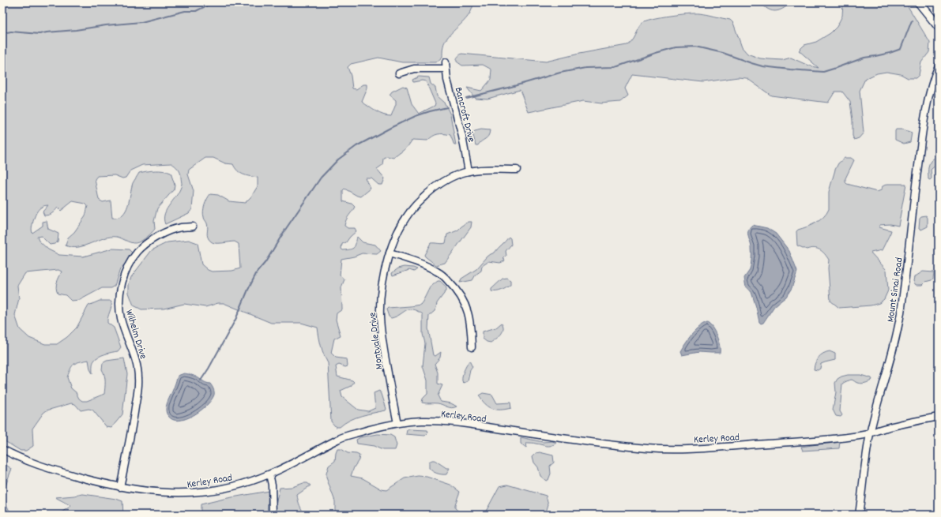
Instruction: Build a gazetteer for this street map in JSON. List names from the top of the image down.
{
  "streets": {
    "street": [
      "Bancroft Drive",
      "Mount Sinai Road",
      "Wilhelm Drive",
      "Montvale Drive",
      "Kerley Road"
    ]
  },
  "crossings": [
    ["Bancroft Drive", "Montvale Drive"],
    ["Mount Sinai Road", "Kerley Road"],
    ["Wilhelm Drive", "Kerley Road"],
    ["Montvale Drive", "Kerley Road"]
  ]
}
